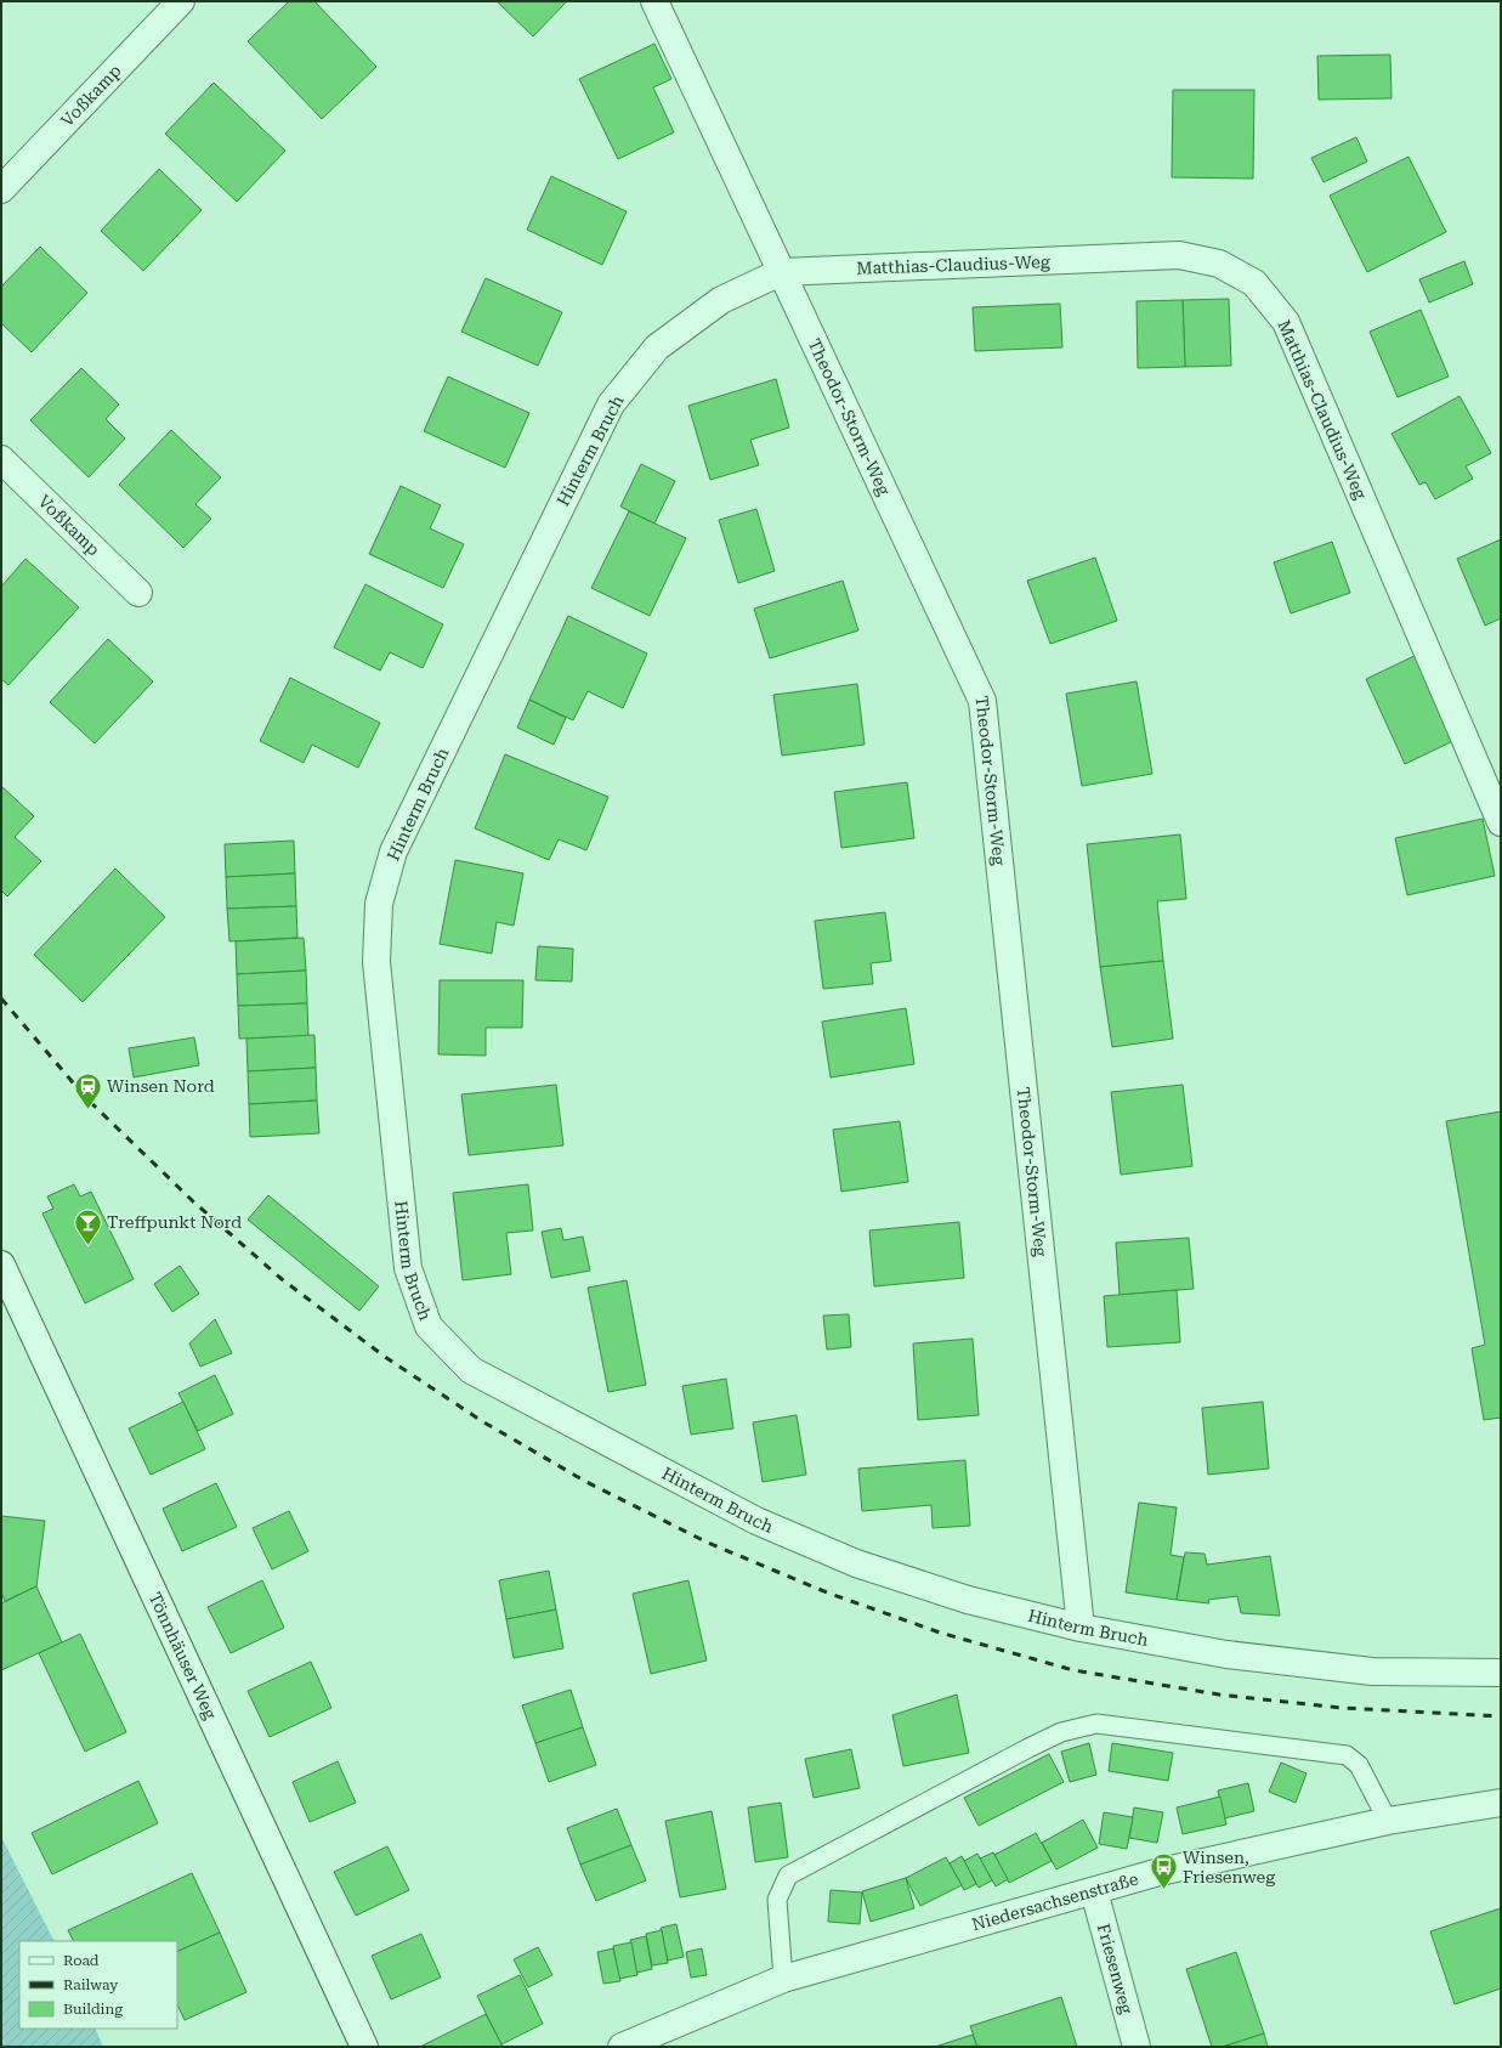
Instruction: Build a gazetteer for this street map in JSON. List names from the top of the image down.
{
  "streets": {
    "street": [
      "Voßkamp",
      "Matthias-Claudius-Weg",
      "Theodor-Storm-Weg",
      "Hinterm Bruch",
      "Tönnhäuser Weg",
      "Niedersachsenstraße",
      "Friesenweg"
    ]
  },
  "crossings": [
    ["Matthias-Claudius-Weg", "Theodor-Storm-Weg"],
    ["Matthias-Claudius-Weg", "Hinterm Bruch"],
    ["Theodor-Storm-Weg", "Hinterm Bruch"],
    ["Niedersachsenstraße", "Friesenweg"]
  ],
  "places": {
    "station": ["Winsen Nord"],
    "bar": ["Treffpunkt Nord"],
    "bus stop": ["Winsen, Friesenweg"]
  },
  "legend": ["Road", "Railway", "Building"]
}
